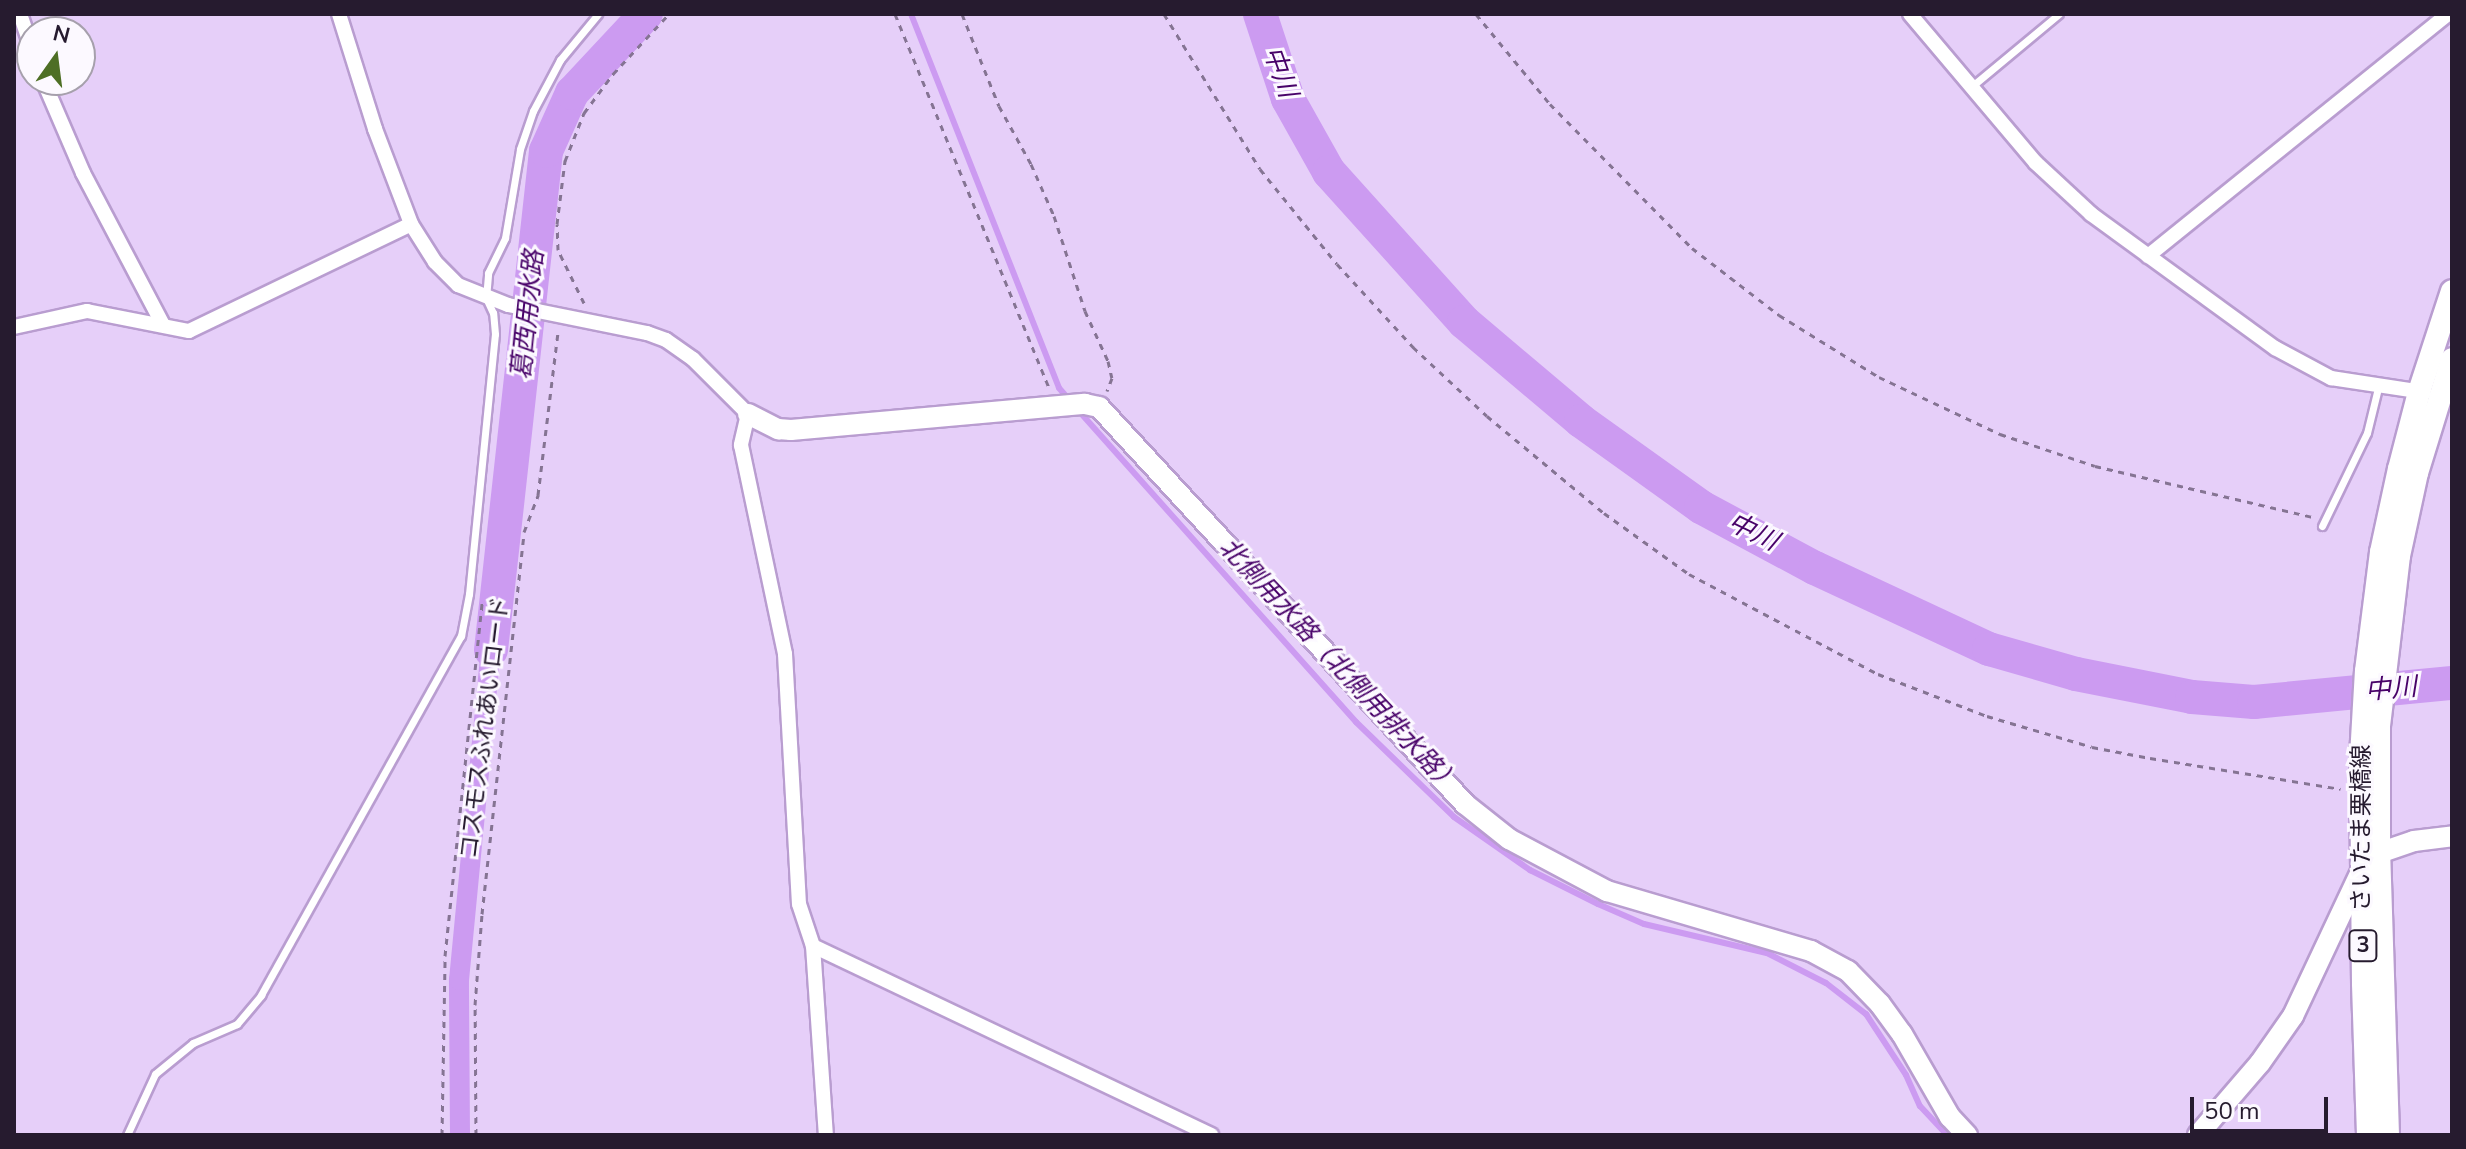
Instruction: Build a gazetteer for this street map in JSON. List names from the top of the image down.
{
  "streets": {
    "main road": ["さいたま栗橋線", "3"],
    "path": ["コスモスふれあいロード"]
  },
  "water": ["中川", "葛西用水路", "北側用水路（北側用排水路）"],
  "scale_bar": "50 m",
  "north": "top"
}
